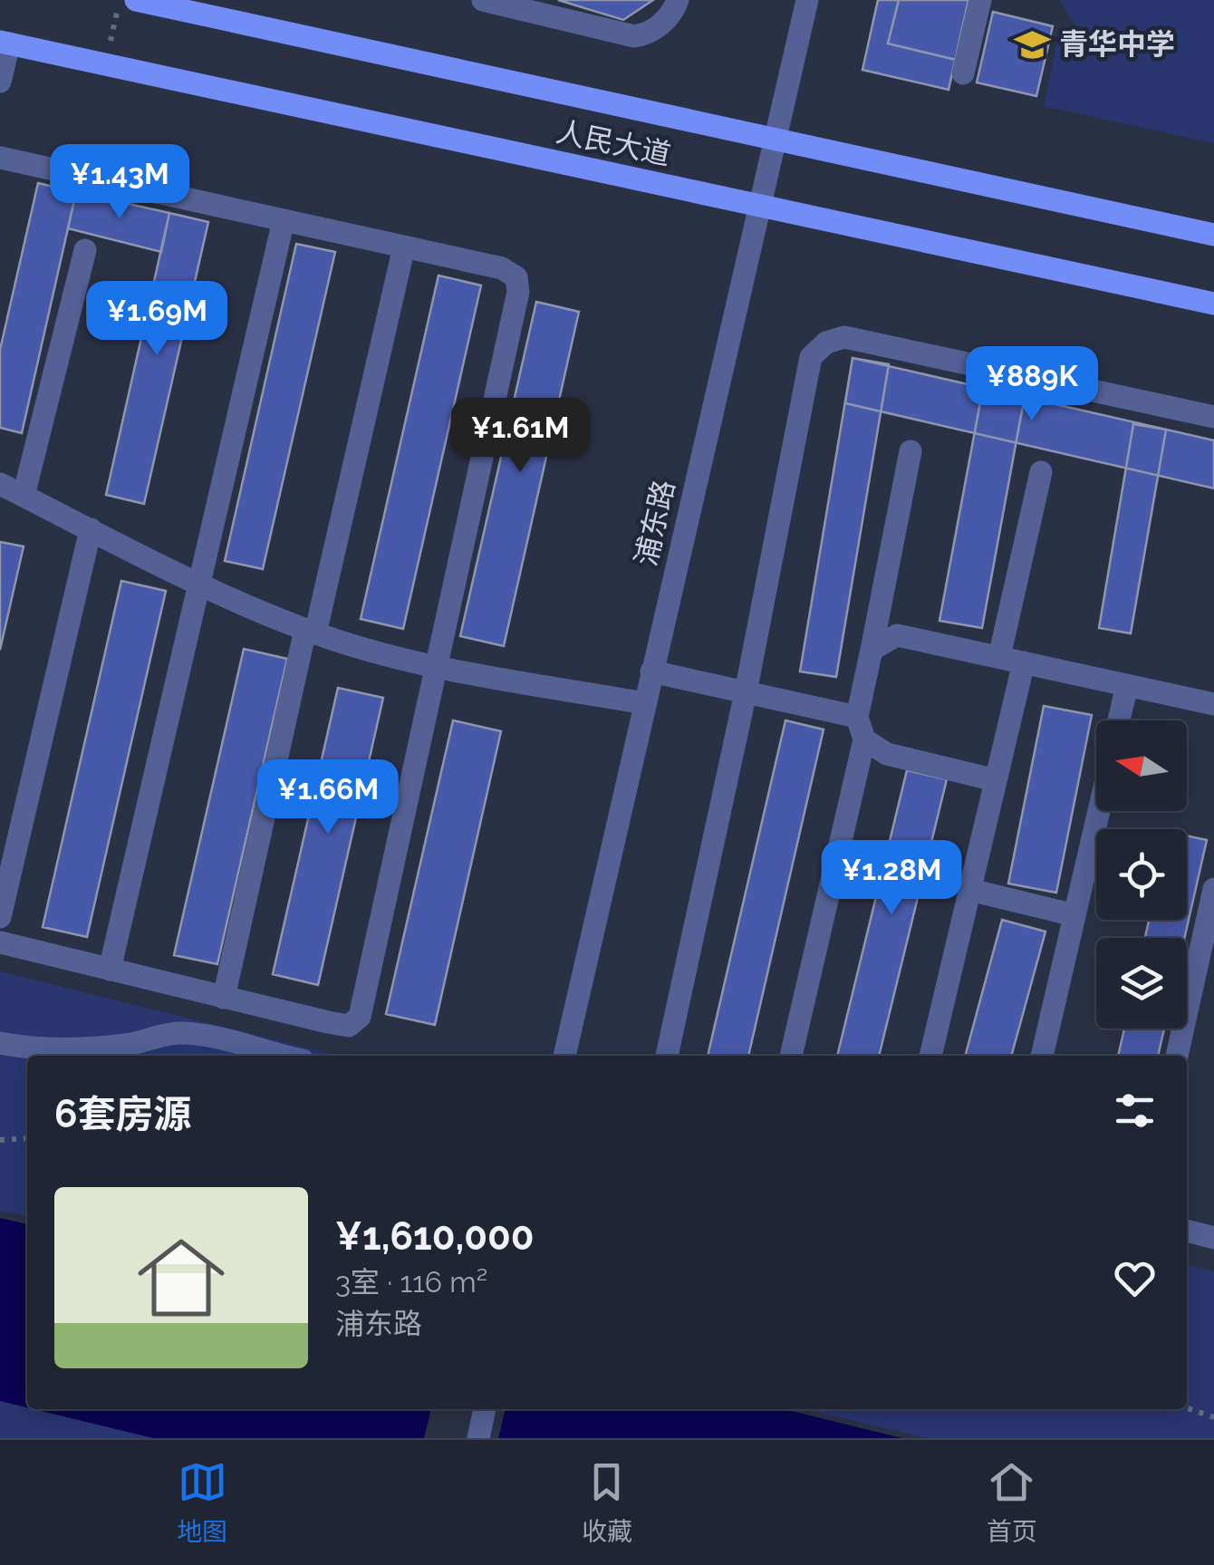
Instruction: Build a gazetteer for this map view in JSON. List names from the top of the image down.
{
  "streets": {
    "main road": ["人民大道"],
    "street": ["浦东路"]
  },
  "crossings": [
    ["人民大道", "浦东路"]
  ],
  "places": {
    "school or university": ["青华中学"]
  },
  "north": "left",
  "page": {
    "price": [
      "¥1.43M",
      "¥1.69M",
      "¥889K",
      "¥1.61M",
      "¥1.66M",
      "¥1.28M"
    ],
    "heading": "6套房源",
    "list": [
      {
        "name": "¥1,610,000",
        "note": "3室 · 116 m² · 浦东路"
      }
    ],
    "tabs": ["地图", "收藏", "首页"]
  }
}
